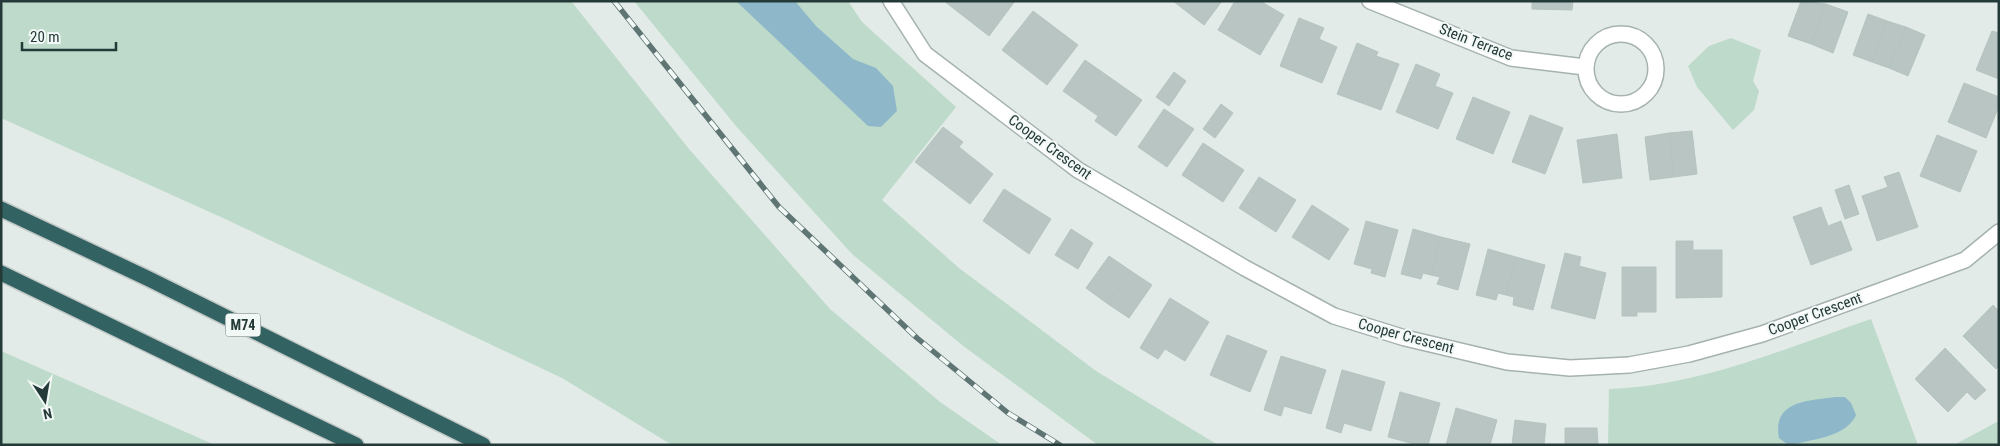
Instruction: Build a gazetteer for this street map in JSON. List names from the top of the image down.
{
  "streets": {
    "highway": ["M74"],
    "street": ["Stein Terrace", "Cooper Crescent"]
  },
  "scale_bar": "20 m",
  "north": "bottom"
}
